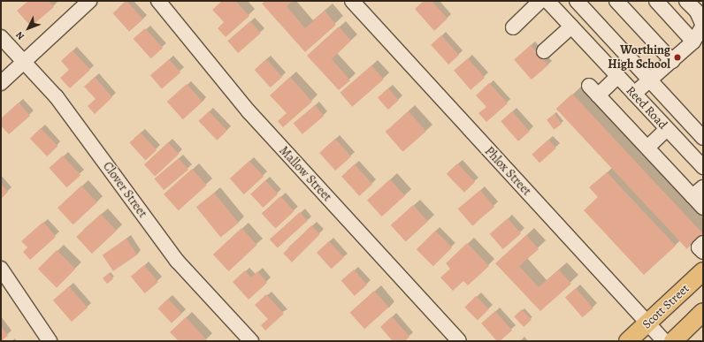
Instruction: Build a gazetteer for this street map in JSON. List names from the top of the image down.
{
  "streets": {
    "main road": ["Scott Street"],
    "street": [
      "Reed Road",
      "Phlox Street",
      "Mallow Street",
      "Clover Street"
    ]
  },
  "crossings": [
    ["Phlox Street", "Scott Street"]
  ],
  "places": ["Worthing High School"],
  "north": "bottom left"
}
